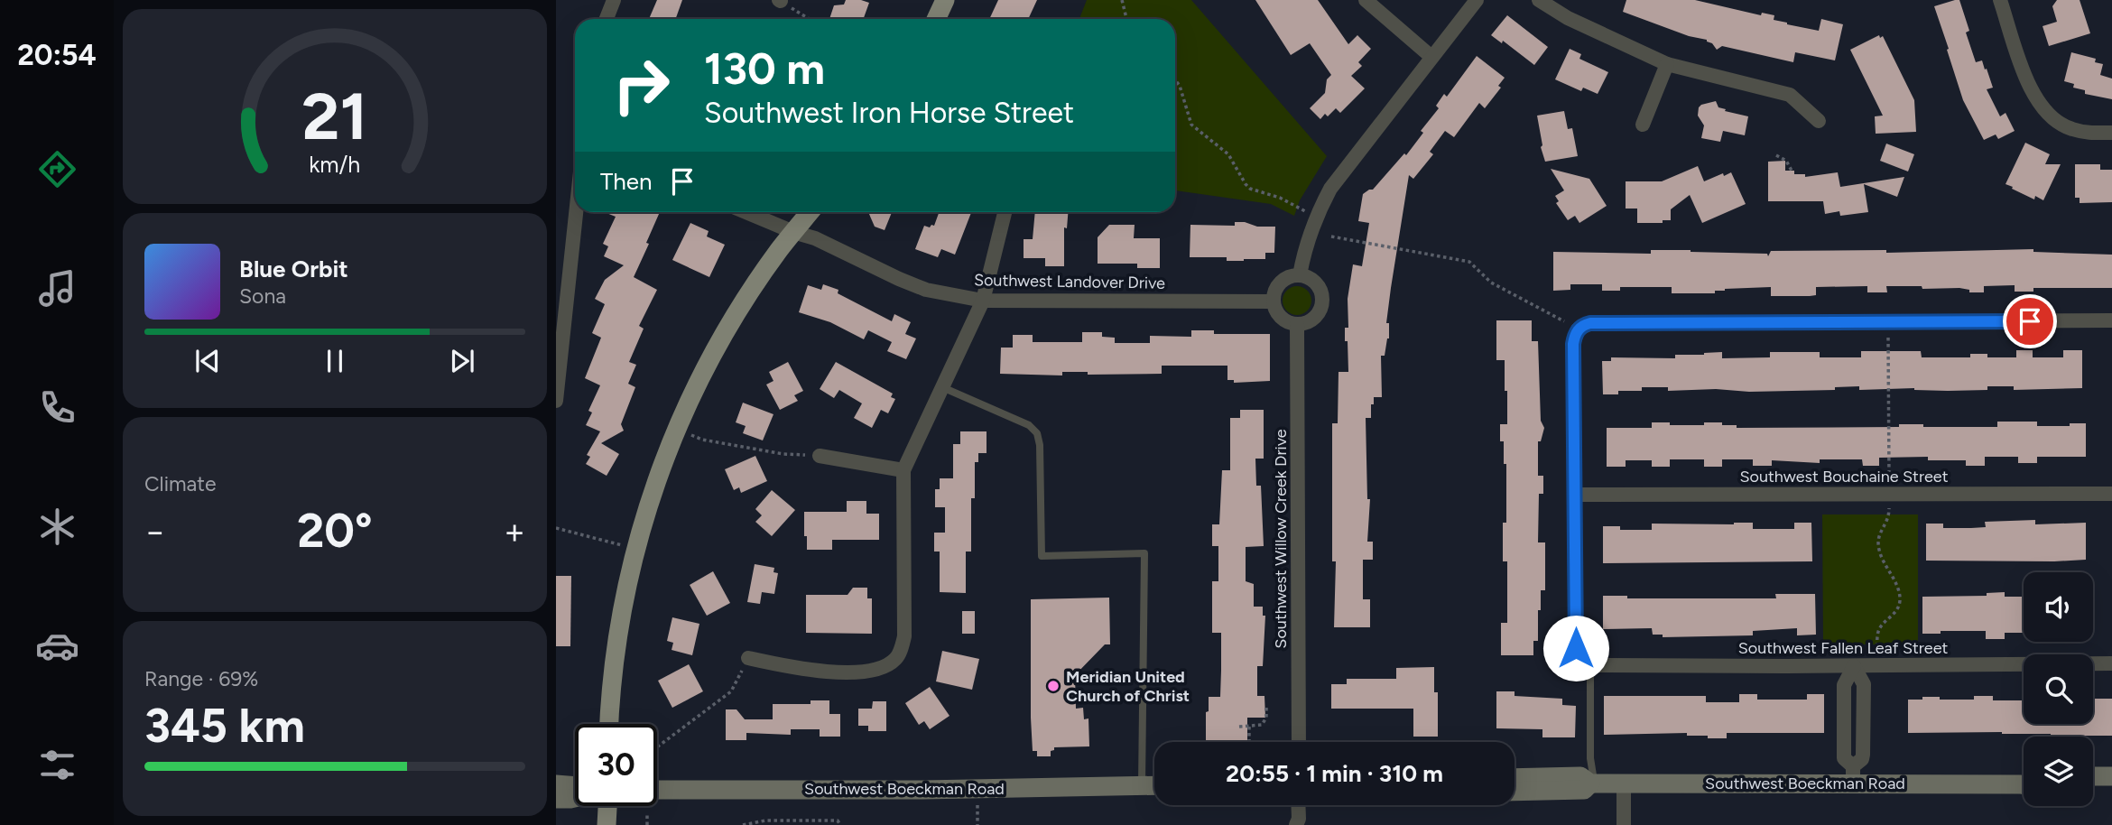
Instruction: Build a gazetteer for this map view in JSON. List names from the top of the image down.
{
  "streets": {
    "main road": ["Southwest Boeckman Road"],
    "street": [
      "Southwest Landover Drive",
      "Southwest Bouchaine Street",
      "Southwest Willow Creek Drive",
      "Southwest Fallen Leaf Street"
    ]
  },
  "crossings": [
    ["Southwest Landover Drive", "Southwest Willow Creek Drive"],
    ["Southwest Bouchaine Street", "Southwest Fallen Leaf Street"]
  ],
  "places": ["Meridian United Church of Christ"],
  "page": {
    "tabs": "20:54",
    "turn": ["130 m", "Southwest Iron Horse Street"],
    "then": "Then",
    "song": ["Blue Orbit", "Sona"],
    "tile": [
      "Climate",
      ["Range · 69%", "345 km"]
    ],
    "heat": ["−", "20°", "+"],
    "limit": "30",
    "trip": "20:55 · 1 min · 310 m",
    "gauge": ["21", "km/h"]
  }
}
